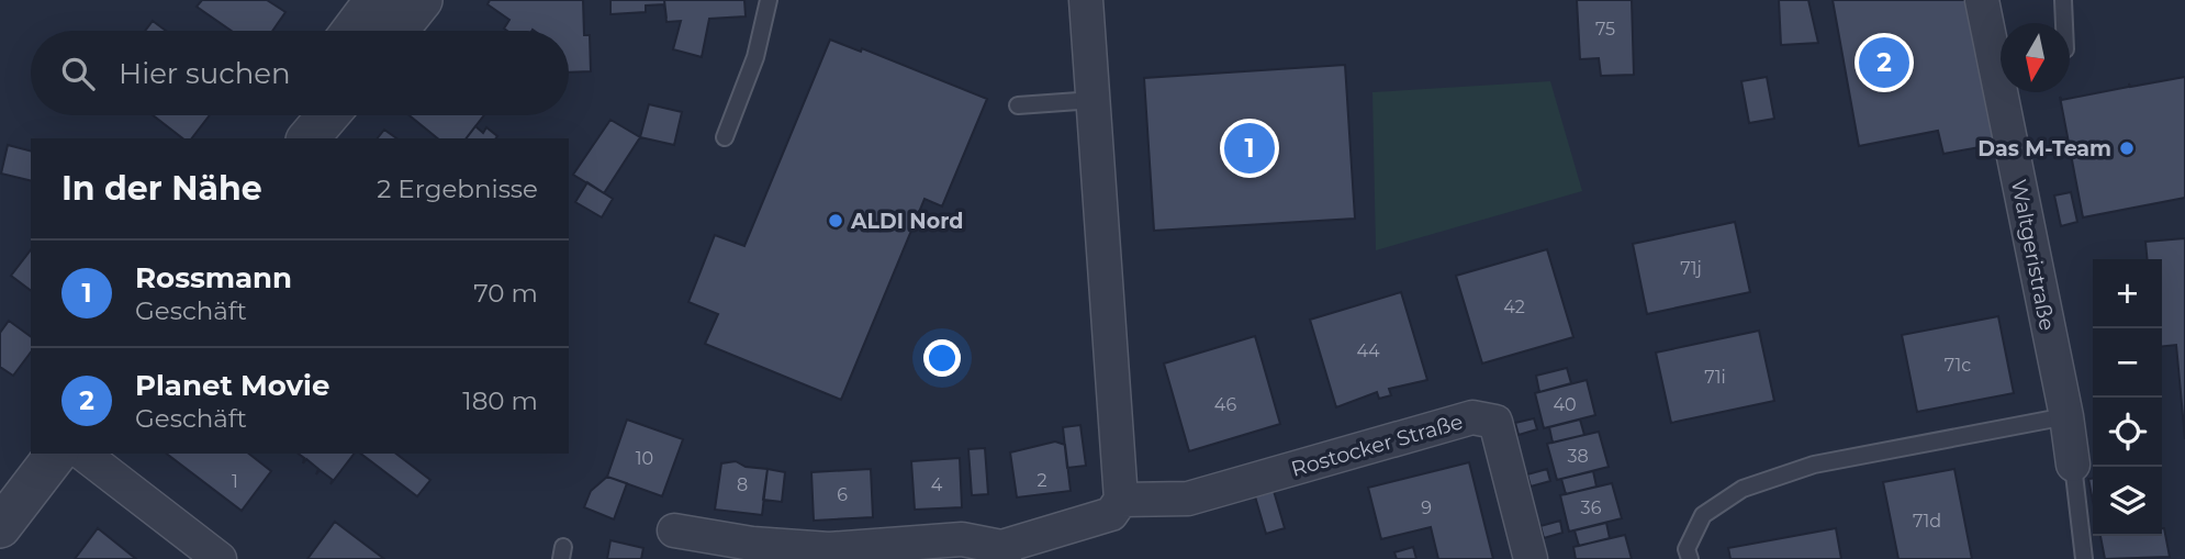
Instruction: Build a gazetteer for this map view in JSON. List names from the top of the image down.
{
  "streets": {
    "street": ["Waltgeristraße", "Rostocker Straße"]
  },
  "places": ["Das M-Team", "ALDI Nord"],
  "house_numbers": [
    "75",
    "71j",
    "42",
    "44",
    "71c",
    "71i",
    "46",
    "40",
    "38",
    "10",
    "2",
    "1",
    "8",
    "4",
    "6",
    "9",
    "36",
    "71d"
  ],
  "north": "bottom",
  "page": {
    "search": "Hier suchen",
    "pins": ["2", "1"],
    "heading": ["In der Nähe", "2 Ergebnisse"],
    "list": [
      {
        "mark": "1",
        "name": "Rossmann",
        "note": "Geschäft",
        "value": "70 m"
      },
      {
        "mark": "2",
        "name": "Planet Movie",
        "note": "Geschäft",
        "value": "180 m"
      }
    ],
    "map_buttons": ["+", "−"]
  }
}
